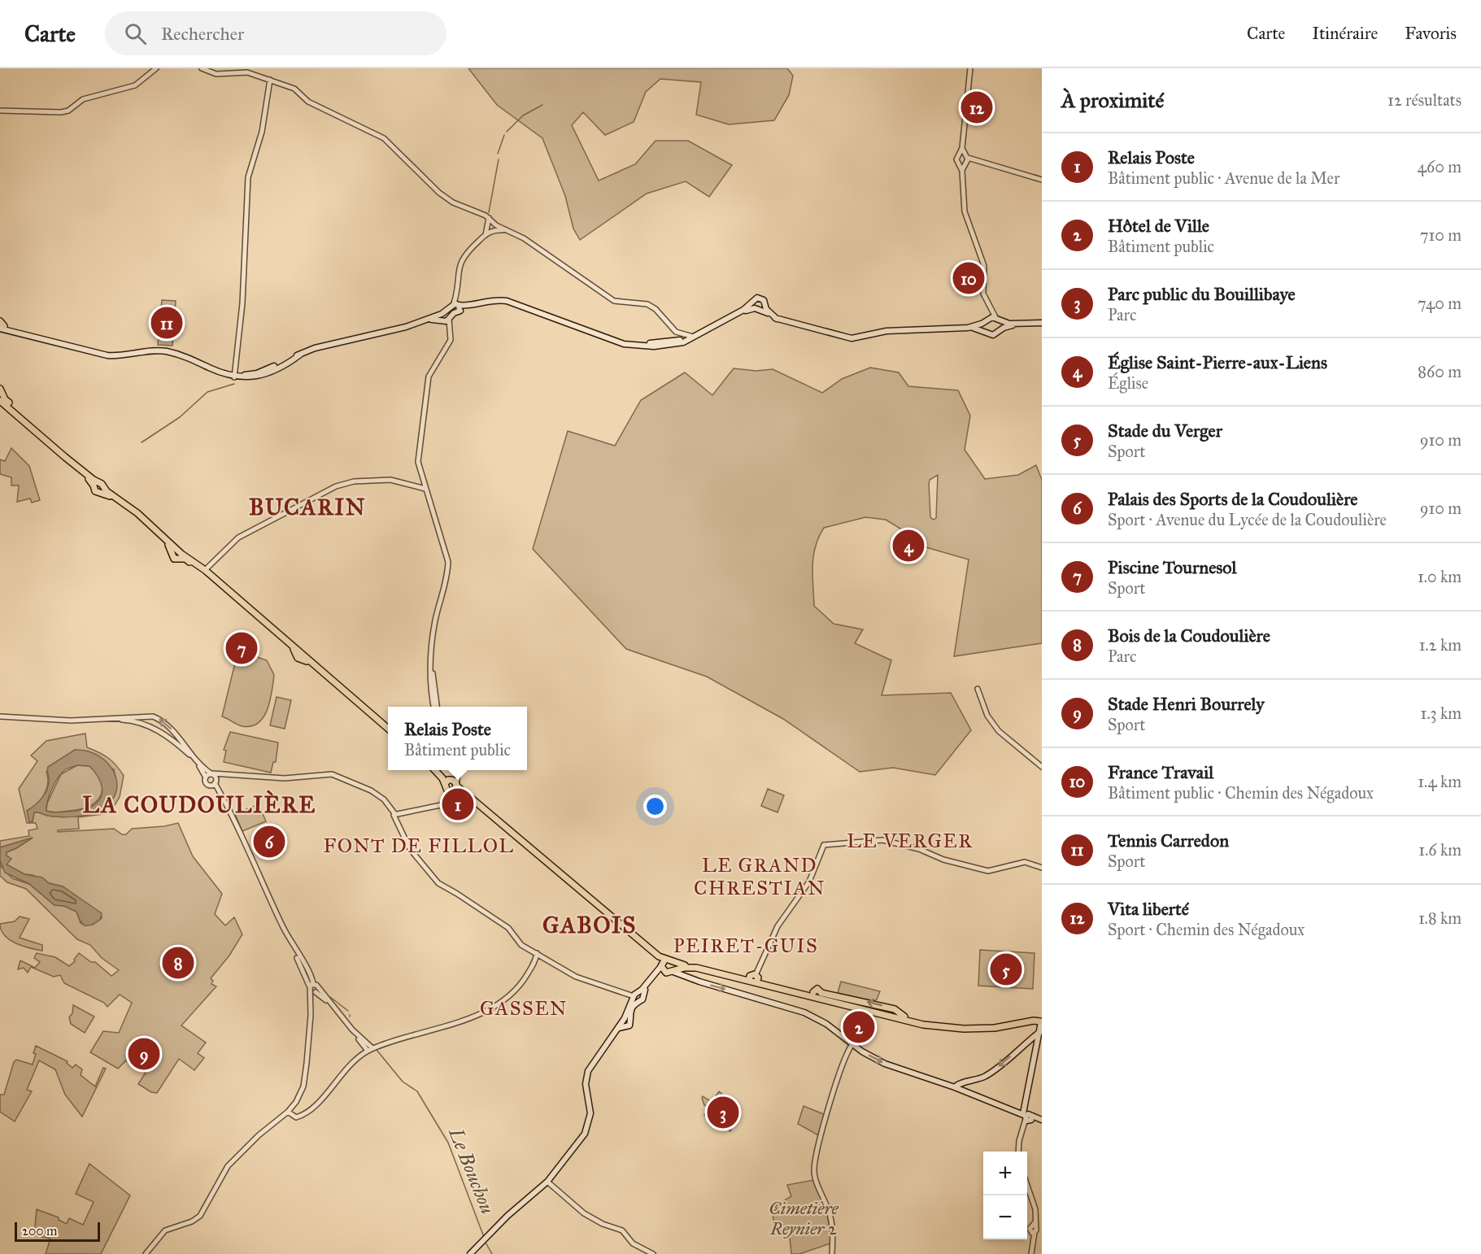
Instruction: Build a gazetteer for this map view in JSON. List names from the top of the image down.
{
  "districts": [
    "BUCARIN",
    "LA COUDOULIÈRE",
    "LE VERGER",
    "FONT DE FILLOL",
    "LE GRAND CHRESTIAN",
    "GABOIS",
    "PEIRET-GUIS",
    "GASSEN"
  ],
  "water": ["Le Bouchou"],
  "parks": ["Cimetière Reynier 2"],
  "scale_bar": "200 m",
  "page": {
    "header": "Carte",
    "search": "Rechercher",
    "nav": ["Carte", "Itinéraire", "Favoris"],
    "heading": ["À proximité", "12 résultats"],
    "pins": [
      "12",
      "10",
      "11",
      "4",
      "7",
      "1",
      "6",
      "8",
      "5",
      "2",
      "9",
      "3"
    ],
    "list": [
      {
        "mark": "1",
        "name": "Relais Poste",
        "note": "Bâtiment public · Avenue de la Mer",
        "value": "460 m"
      },
      {
        "mark": "2",
        "name": "Hôtel de Ville",
        "note": "Bâtiment public",
        "value": "710 m"
      },
      {
        "mark": "3",
        "name": "Parc public du Bouillibaye",
        "note": "Parc",
        "value": "740 m"
      },
      {
        "mark": "4",
        "name": "Église Saint-Pierre-aux-Liens",
        "note": "Église",
        "value": "860 m"
      },
      {
        "mark": "5",
        "name": "Stade du Verger",
        "note": "Sport",
        "value": "910 m"
      },
      {
        "mark": "6",
        "name": "Palais des Sports de la Coudoulière",
        "note": "Sport · Avenue du Lycée de la Coudoulière",
        "value": "910 m"
      },
      {
        "mark": "7",
        "name": "Piscine Tournesol",
        "note": "Sport",
        "value": "1.0 km"
      },
      {
        "mark": "8",
        "name": "Bois de la Coudoulière",
        "note": "Parc",
        "value": "1.2 km"
      },
      {
        "mark": "9",
        "name": "Stade Henri Bourrely",
        "note": "Sport",
        "value": "1.3 km"
      },
      {
        "mark": "10",
        "name": "France Travail",
        "note": "Bâtiment public · Chemin des Négadoux",
        "value": "1.4 km"
      },
      {
        "mark": "11",
        "name": "Tennis Carredon",
        "note": "Sport",
        "value": "1.6 km"
      },
      {
        "mark": "12",
        "name": "Vita liberté",
        "note": "Sport · Chemin des Négadoux",
        "value": "1.8 km"
      }
    ],
    "popup": ["Relais Poste", "Bâtiment public"],
    "map_buttons": ["+", "−"],
    "scale": "200 m"
  }
}
